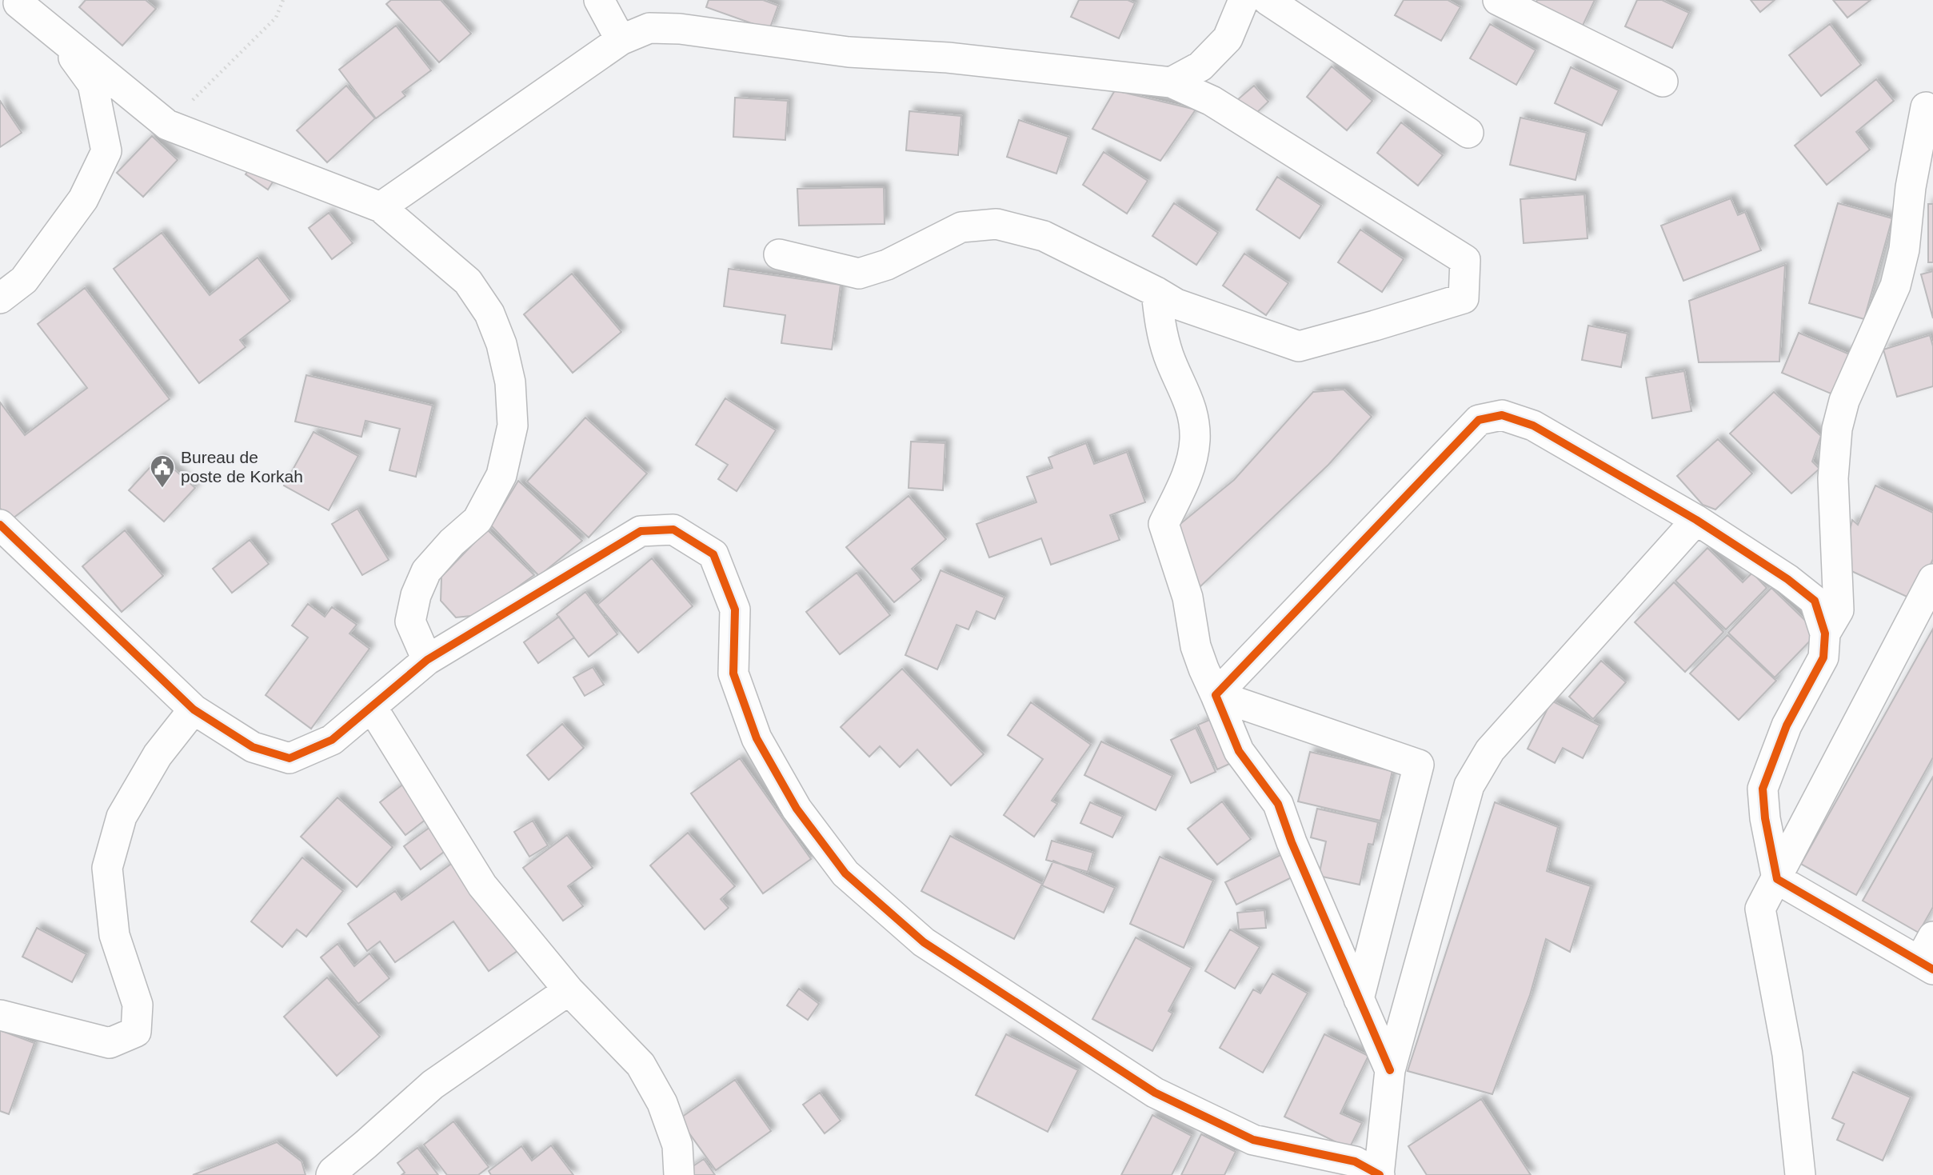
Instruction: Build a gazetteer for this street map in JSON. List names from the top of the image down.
{
  "places": {
    "public building": ["Bureau de poste de Korkah"]
  }
}
